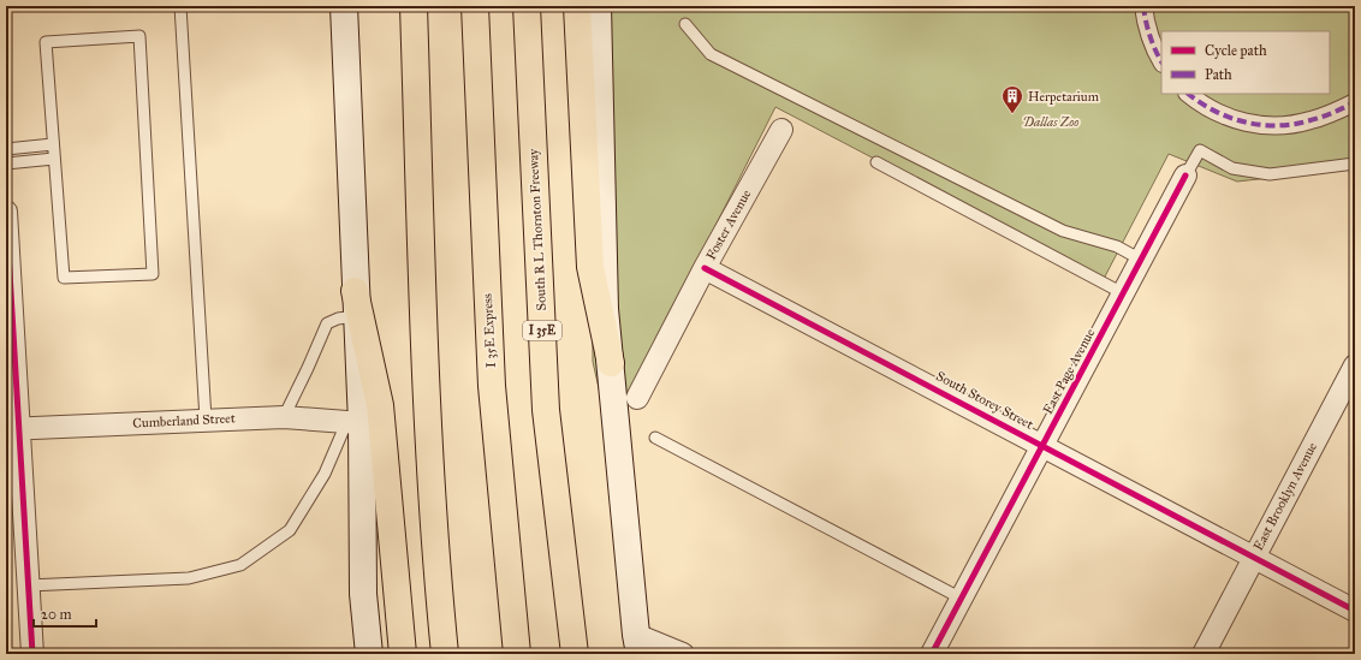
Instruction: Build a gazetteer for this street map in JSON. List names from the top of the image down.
{
  "streets": {
    "highway": ["South R L Thornton Freeway", "I 35E Express", "I 35E"],
    "street": [
      "Foster Avenue",
      "East Page Avenue",
      "South Storey Street",
      "Cumberland Street",
      "East Brooklyn Avenue"
    ]
  },
  "crossings": [
    ["Foster Avenue", "South Storey Street"],
    ["East Page Avenue", "South Storey Street"],
    ["South Storey Street", "East Brooklyn Avenue"]
  ],
  "parks": ["Dallas Zoo"],
  "places": {
    "building": ["Herpetarium"]
  },
  "legend": ["Cycle path", "Path"],
  "scale_bar": "20 m"
}
